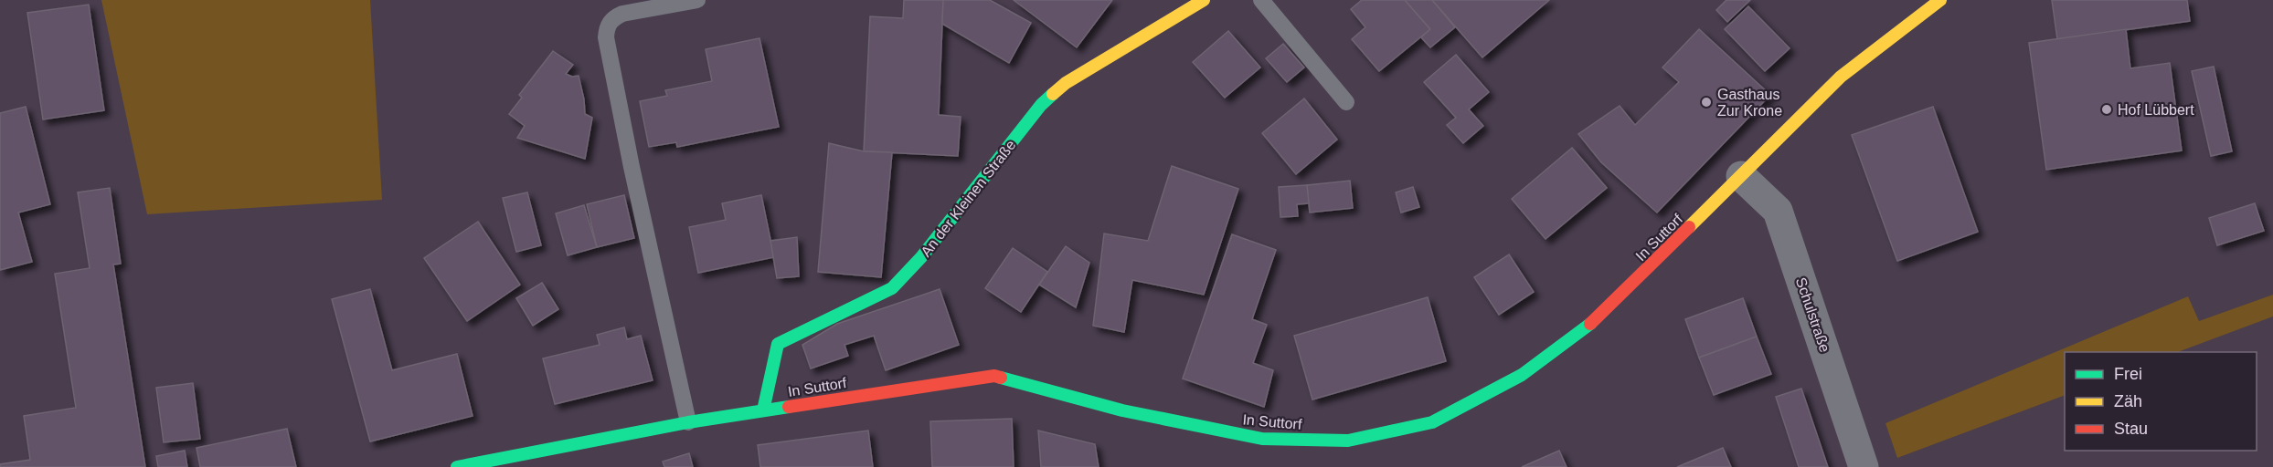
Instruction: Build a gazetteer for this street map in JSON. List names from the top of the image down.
{
  "streets": {
    "main road": ["An der Kleinen Straße", "In Suttorf"],
    "street": ["Schulstraße"]
  },
  "crossings": [
    ["An der Kleinen Straße", "In Suttorf"],
    ["In Suttorf", "Schulstraße"]
  ],
  "places": ["Gasthaus Zur Krone", "Hof Lübbert"],
  "legend": ["Frei", "Zäh", "Stau"]
}
